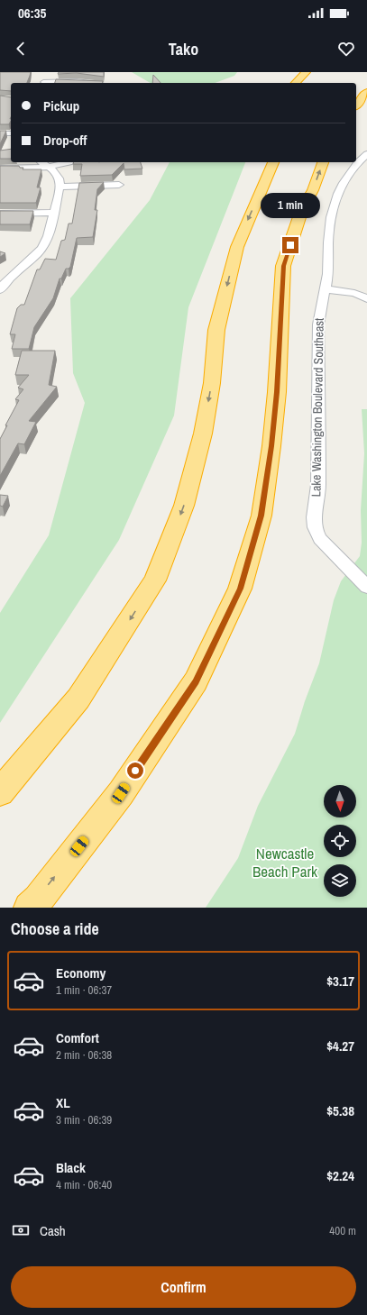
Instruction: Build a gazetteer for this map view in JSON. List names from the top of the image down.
{
  "streets": {
    "street": ["Lake Washington Boulevard Southeast"]
  },
  "parks": ["Newcastle Beach Park"],
  "north": "bottom",
  "page": {
    "status": "06:35",
    "header": "Tako",
    "banner": ["Pickup", "Drop-off"],
    "bubble": "1 min",
    "heading": "Choose a ride",
    "list": [
      {
        "name": "Economy",
        "note": "1 min · 06:37",
        "value": "$3.17"
      },
      {
        "name": "Comfort",
        "note": "2 min · 06:38",
        "value": "$4.27"
      },
      {
        "name": "XL",
        "note": "3 min · 06:39",
        "value": "$5.38"
      },
      {
        "name": "Black",
        "note": "4 min · 06:40",
        "value": "$2.24"
      }
    ],
    "pay": ["Cash", "400 m"],
    "buttons": "Confirm"
  }
}
